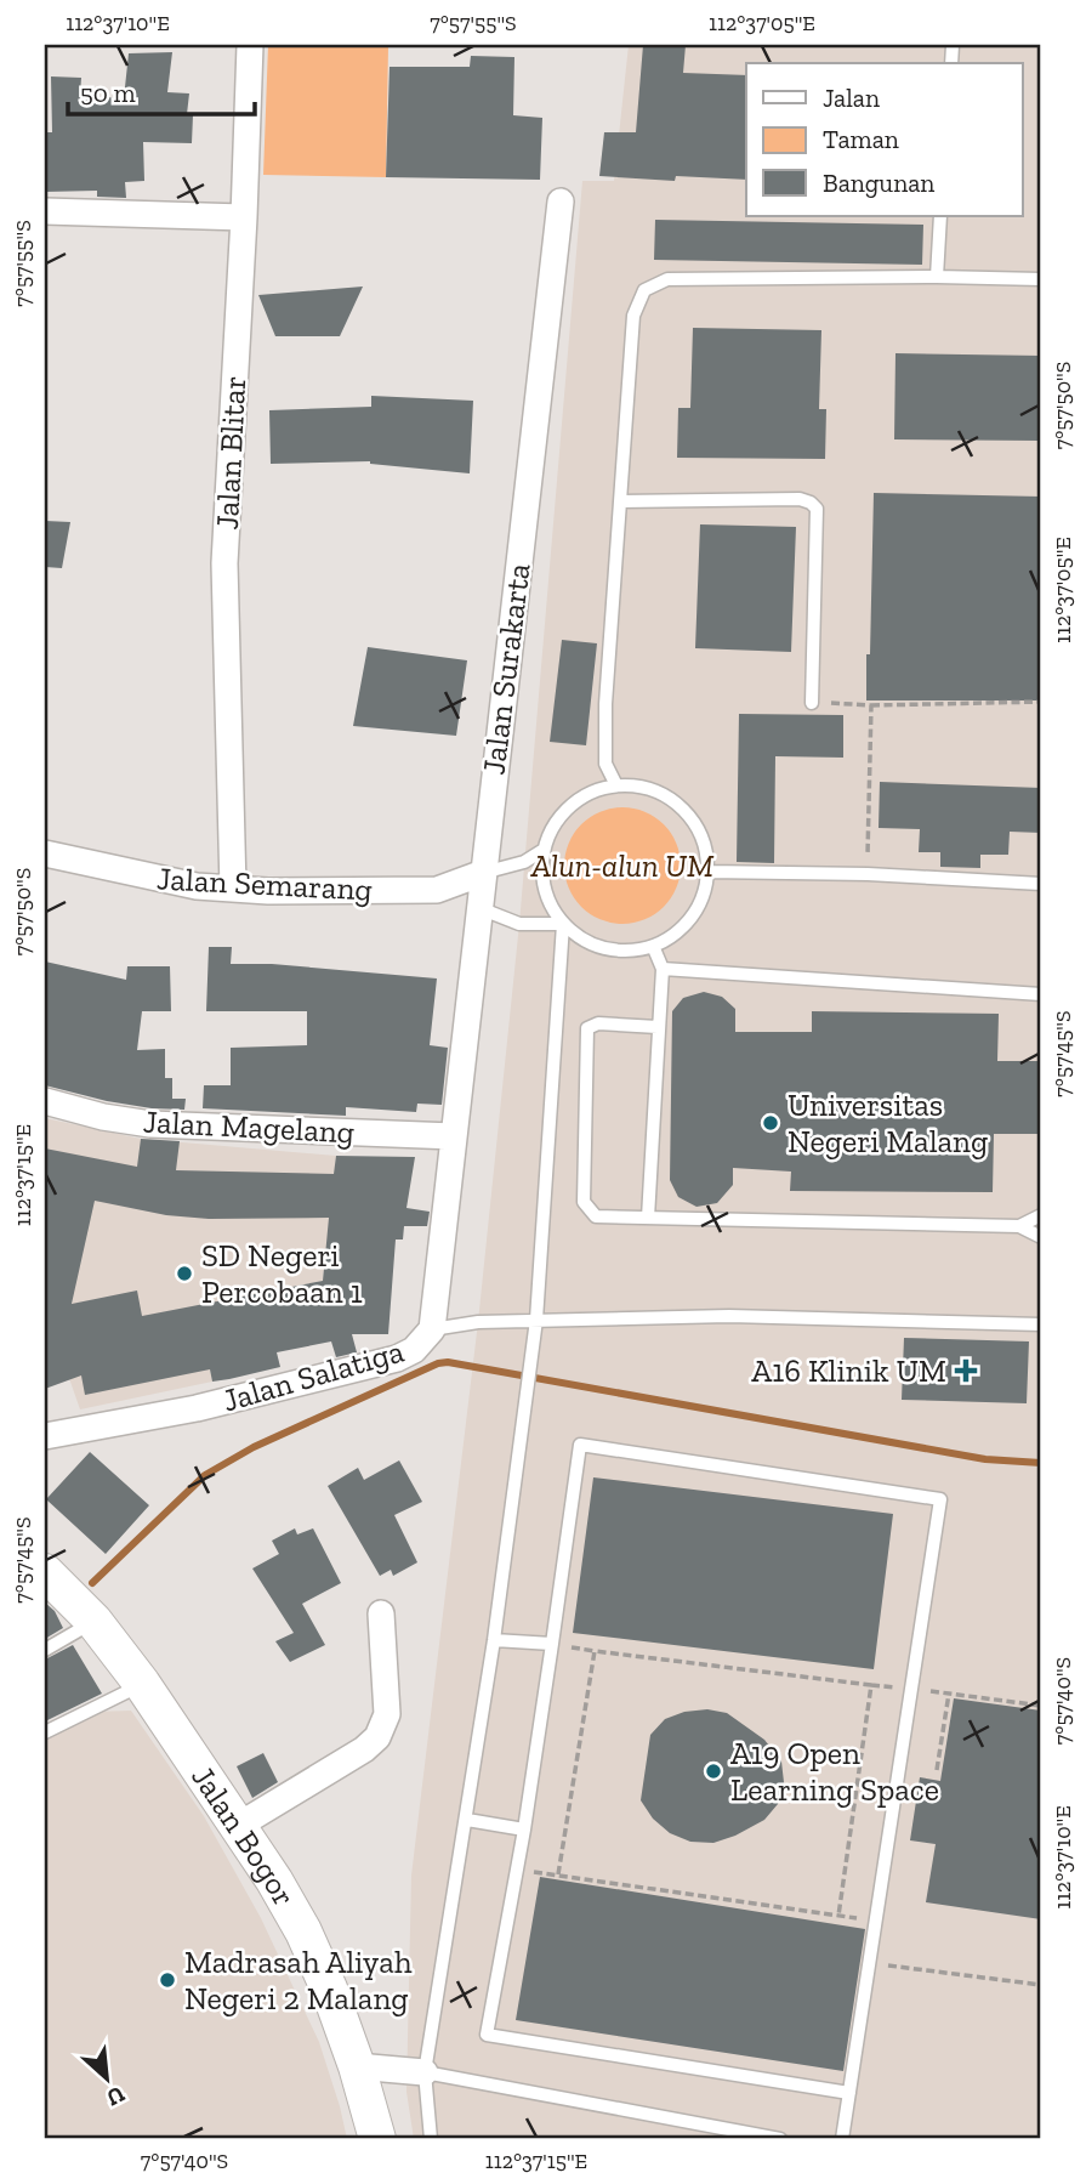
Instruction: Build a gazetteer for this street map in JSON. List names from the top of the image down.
{
  "streets": {
    "main road": ["Jalan Bogor"],
    "street": [
      "Jalan Blitar",
      "Jalan Surakarta",
      "Jalan Semarang",
      "Jalan Magelang",
      "Jalan Salatiga"
    ]
  },
  "crossings": [
    ["Jalan Blitar", "Jalan Semarang"],
    ["Jalan Surakarta", "Jalan Semarang"],
    ["Jalan Surakarta", "Jalan Magelang"],
    ["Jalan Surakarta", "Jalan Salatiga"],
    ["Jalan Magelang", "Jalan Salatiga"]
  ],
  "parks": ["Alun-alun UM"],
  "places": {
    "other": [
      "Universitas Negeri Malang",
      "SD Negeri Percobaan 1",
      "A19 Open Learning Space",
      "Madrasah Aliyah Negeri 2 Malang"
    ],
    "health": ["A16 Klinik UM"]
  },
  "legend": ["Jalan", "Taman", "Bangunan"],
  "scale_bar": "50 m",
  "north": "bottom right",
  "coordinates": [
    "112°37'10\"E",
    "7°57'55\"S",
    "112°37'05\"E",
    "7°57'50\"S",
    "7°57'45\"S",
    "112°37'15\"E",
    "7°57'40\"S"
  ]
}
